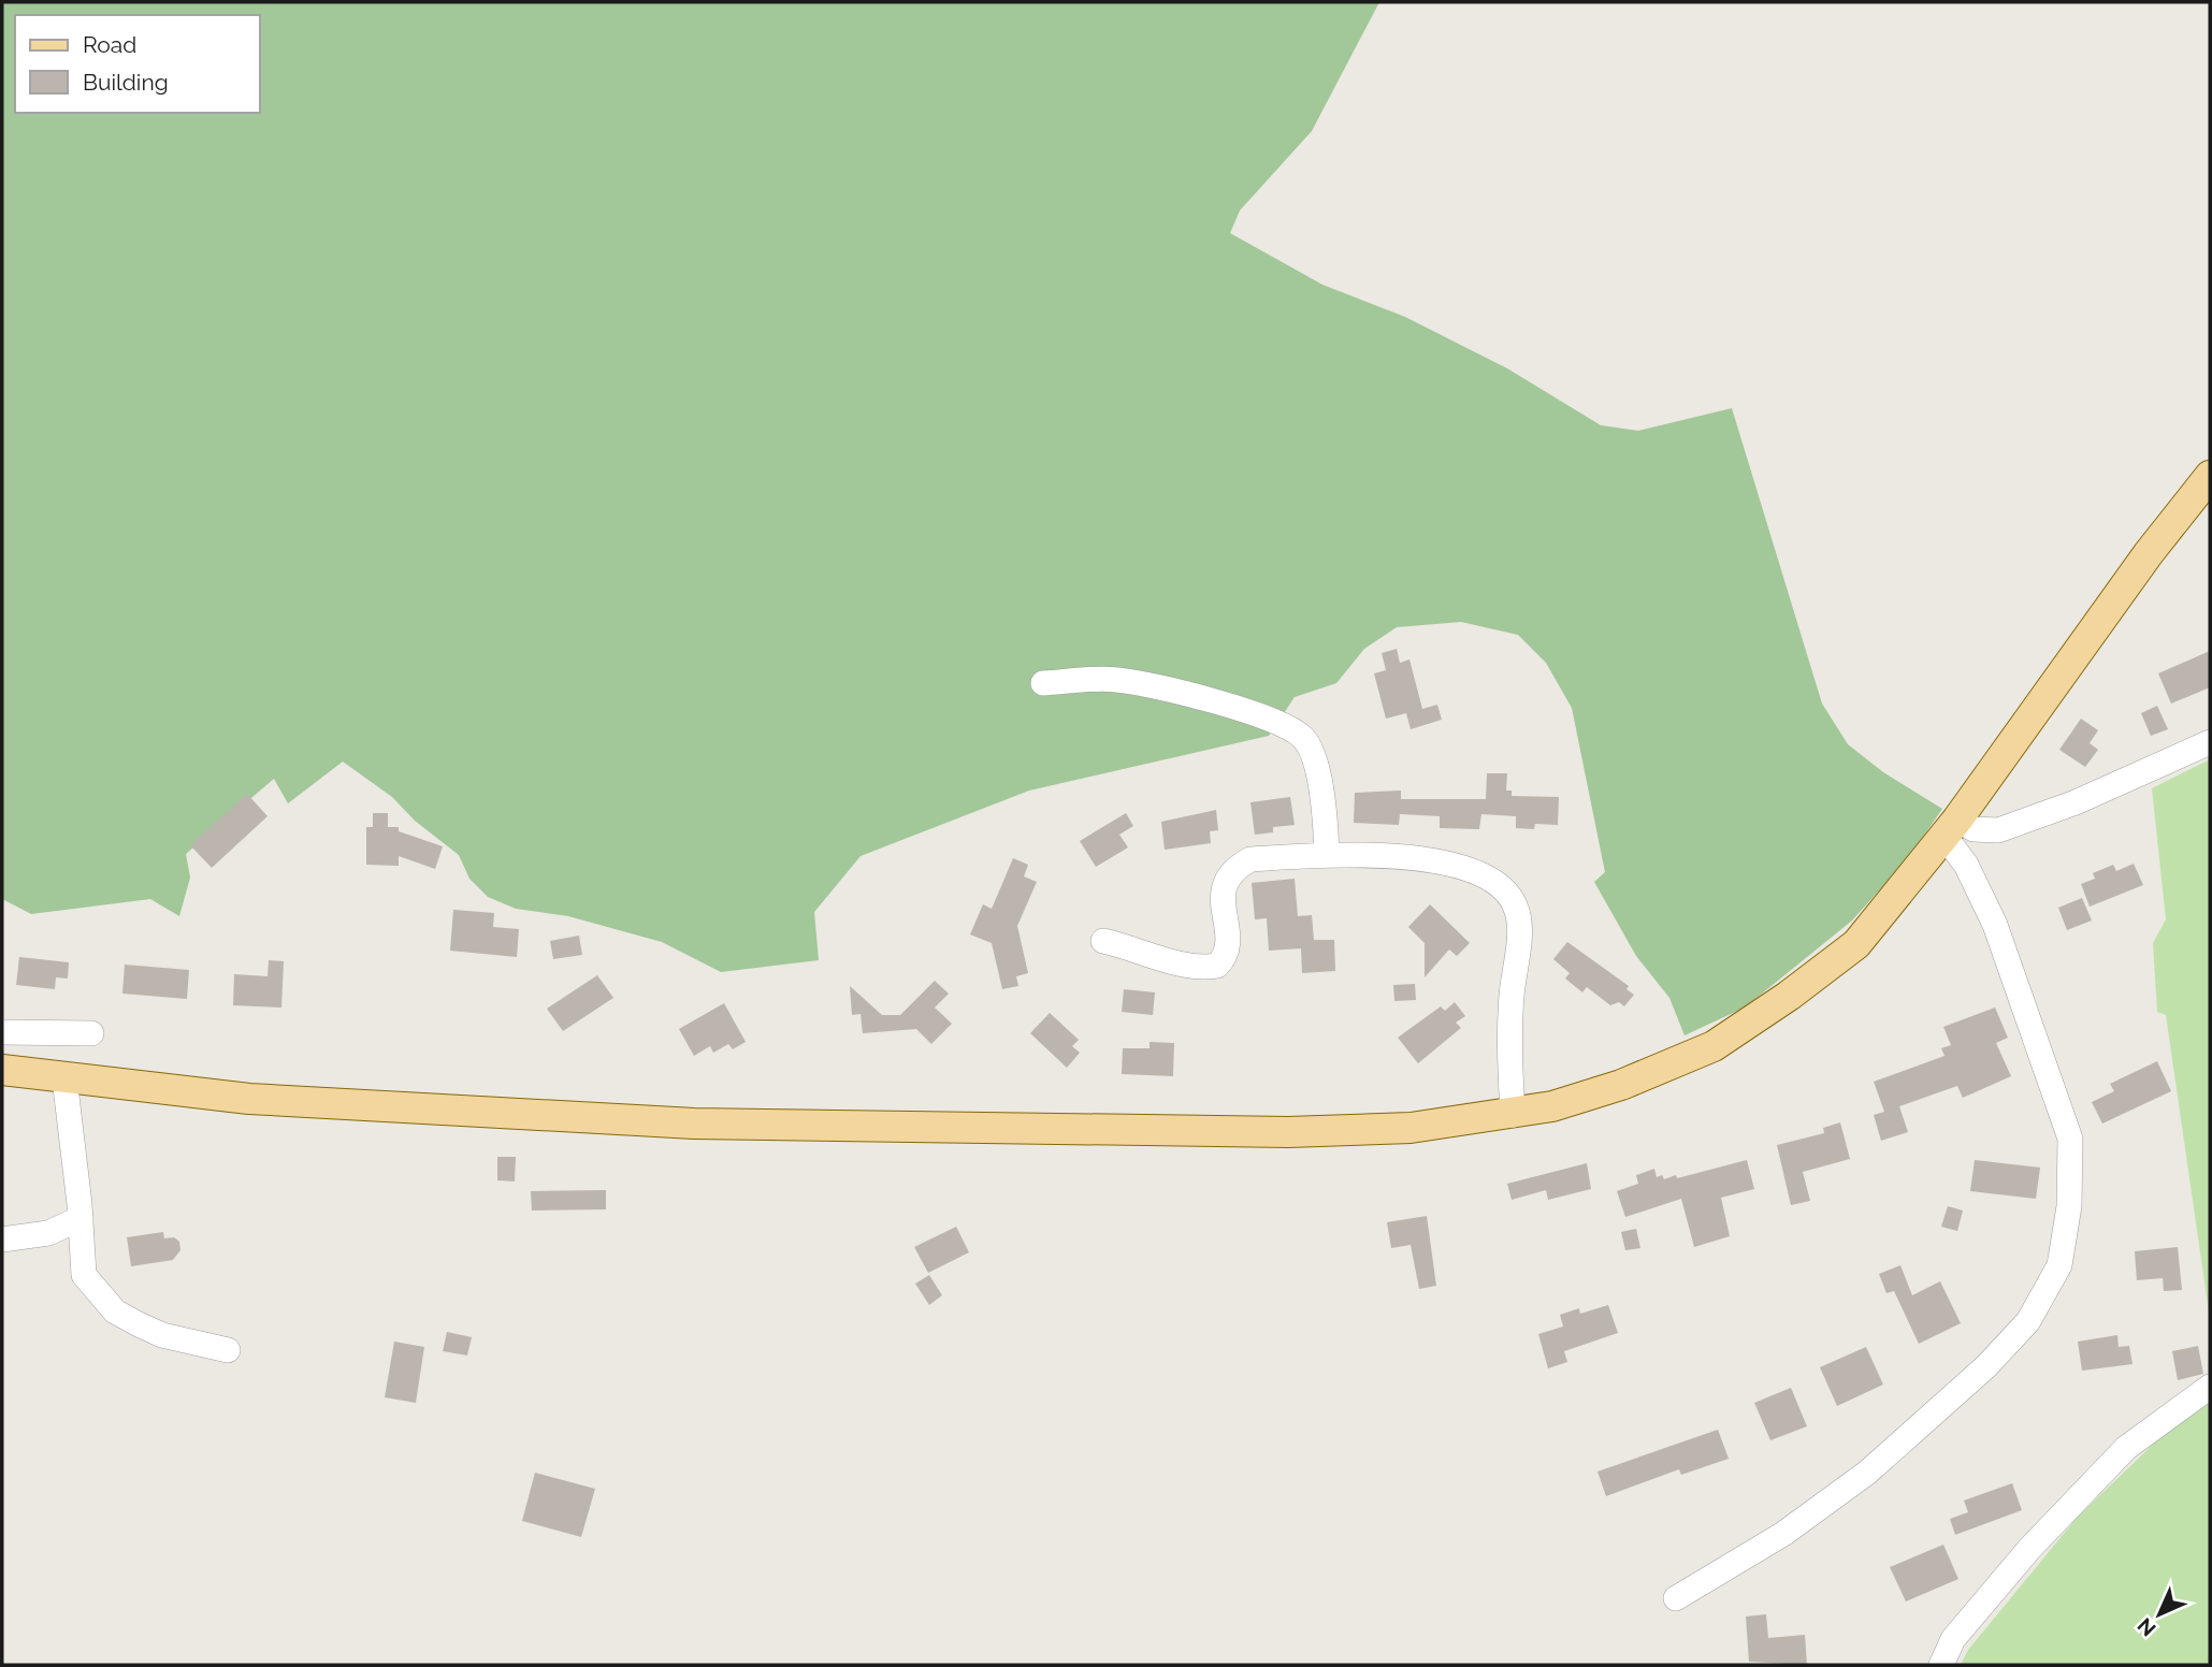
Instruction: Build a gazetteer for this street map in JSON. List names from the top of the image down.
{
  "legend": ["Road", "Building"],
  "north": "bottom left"
}
